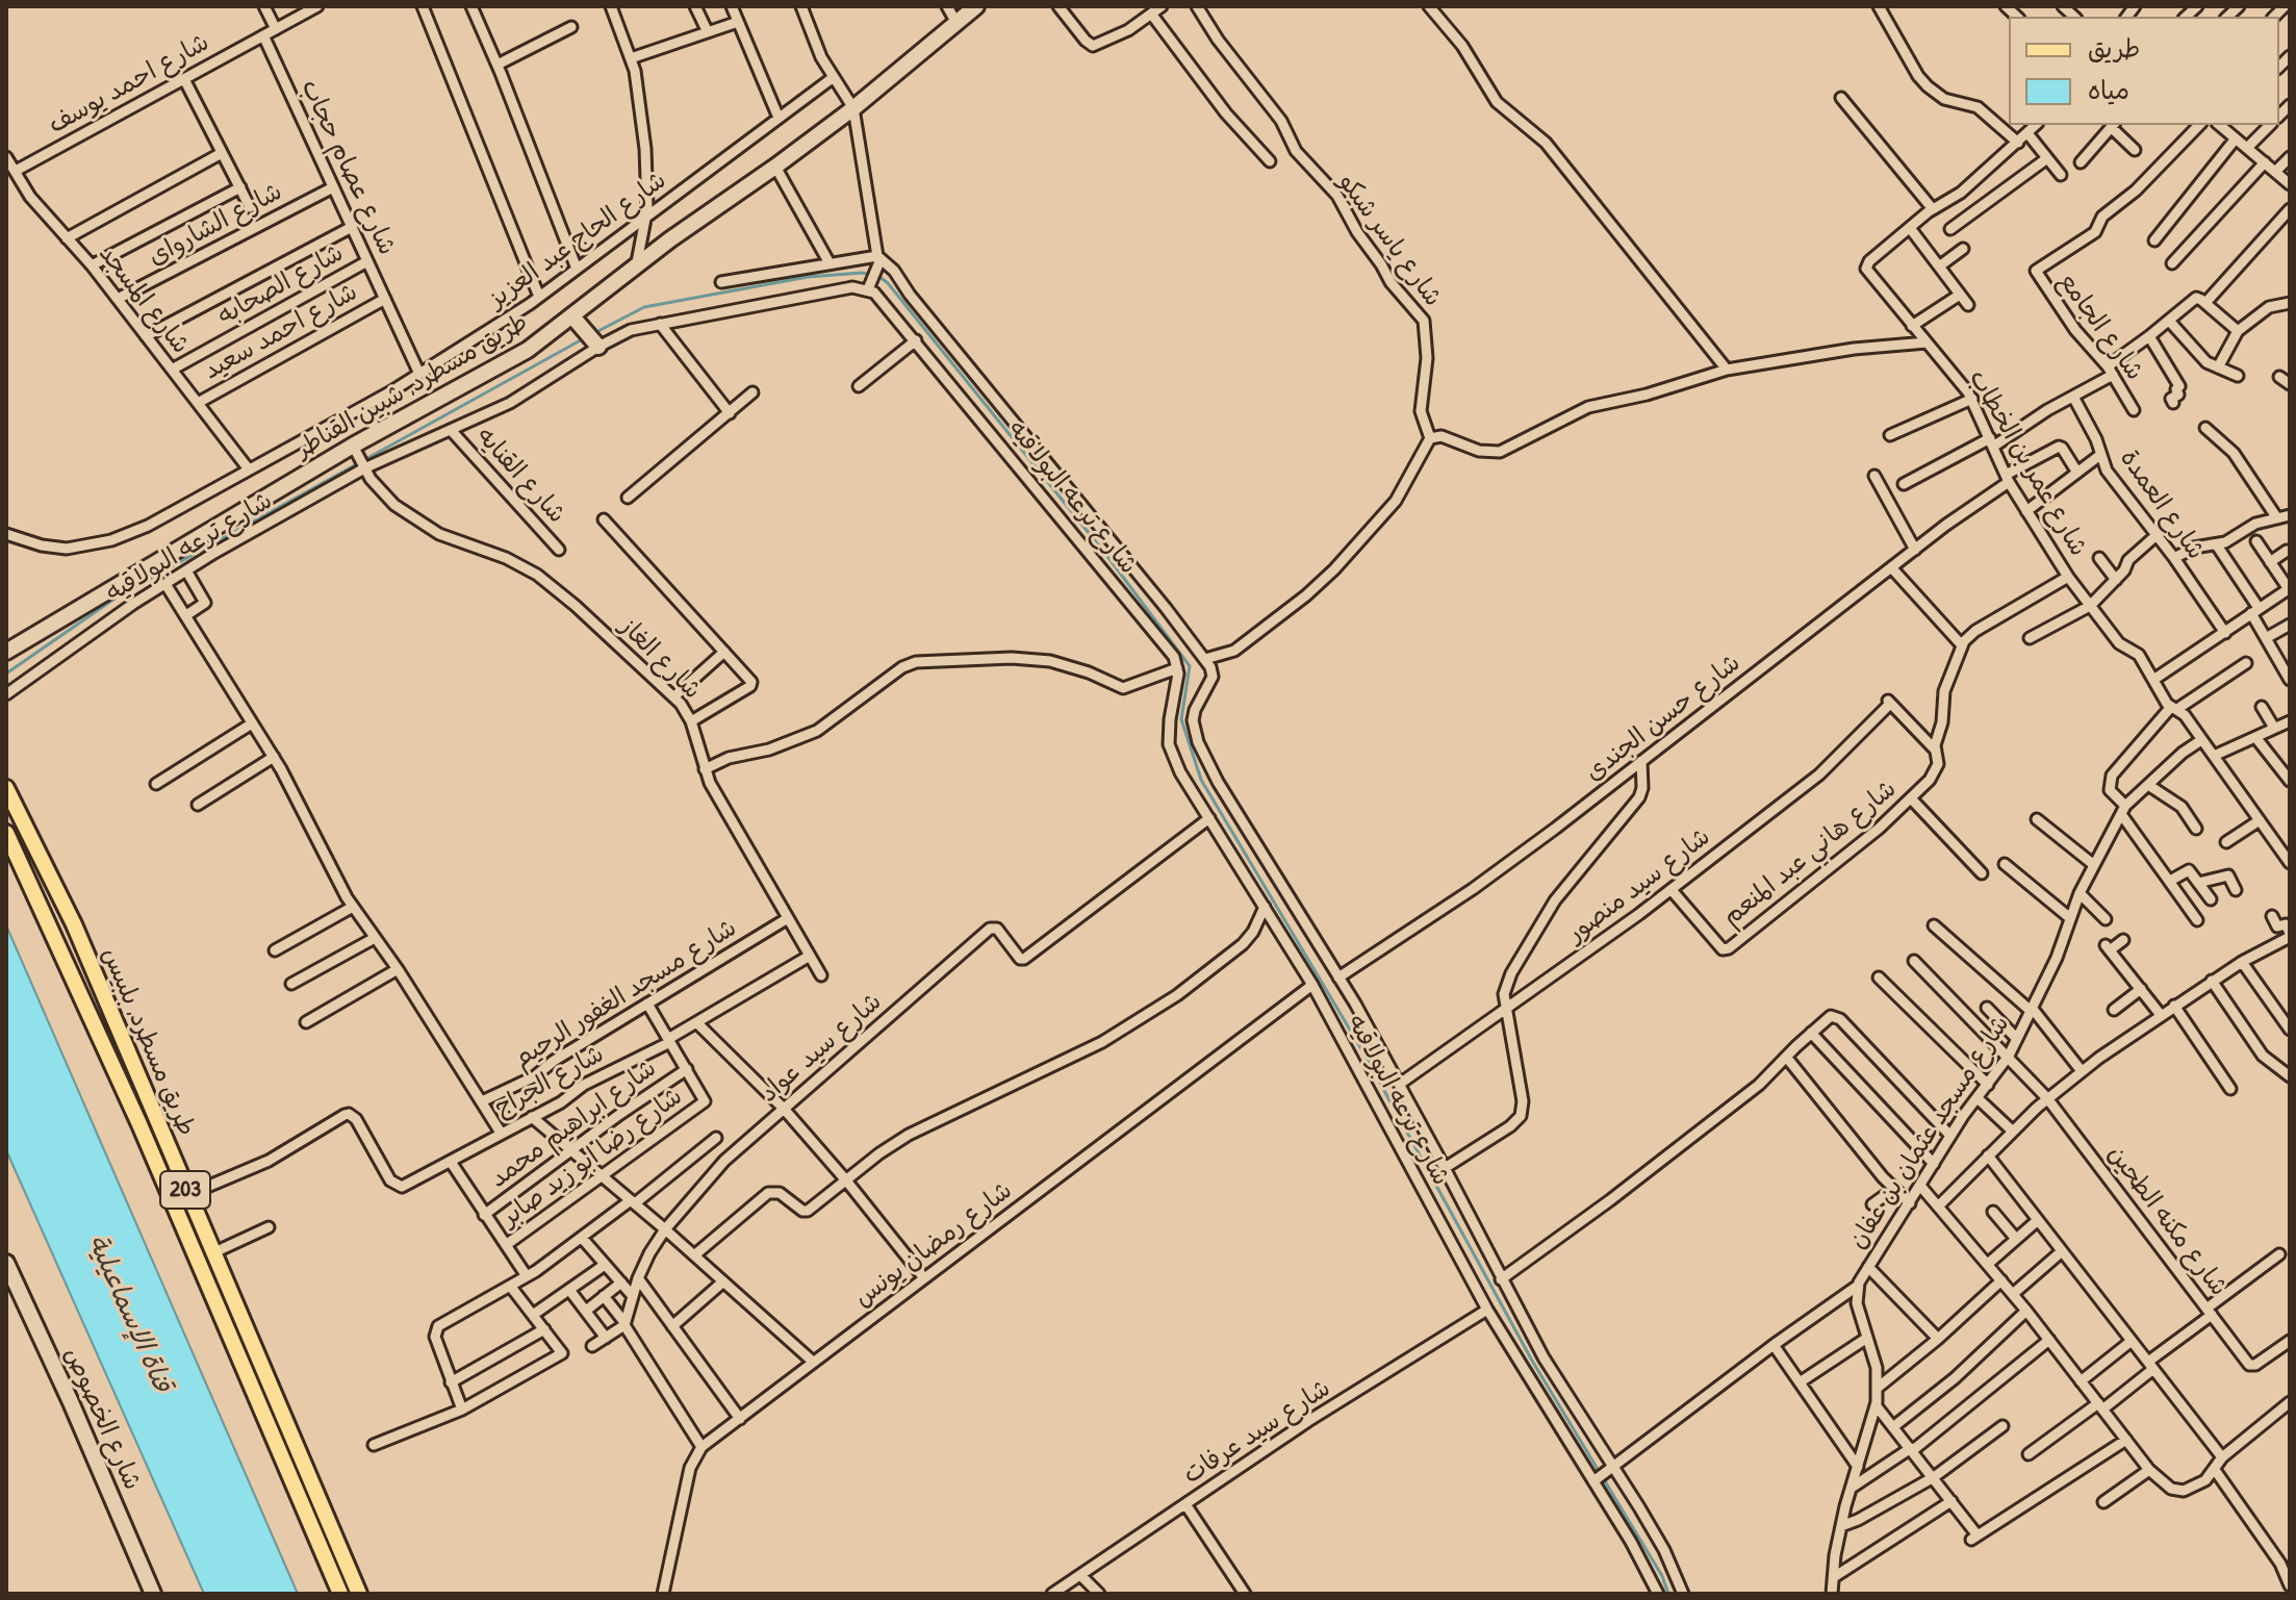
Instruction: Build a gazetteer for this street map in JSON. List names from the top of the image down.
{
  "streets": {
    "main road": [
      "طريق مسطرد, شبين القناطر",
      "طريق مسطرد, بلبيس",
      "203",
      "شارع الخصوص"
    ],
    "street": [
      "شارع احمد يوسف",
      "شارع عصام حجاب",
      "شارع الشارواى",
      "شارع الحاج عبد العزيز",
      "شارع ياسر شيكو",
      "شارع الصحابه",
      "شارع المسجد",
      "شارع الجامع",
      "شارع احمد سعيد",
      "شارع عمر بن الخطاب",
      "شارع القنايه",
      "شارع ترعه البولاقيه",
      "شارع العمدة",
      "شارع الغاز",
      "شارع حسن الجندى",
      "شارع هاني عبد المنعم",
      "شارع سيد منصور",
      "شارع مسجد الغفور الرحيم",
      "شارع سيد عواد",
      "شارع الجراج",
      "شارع ابراهيم محمد",
      "شارع مسجد عثمان بن عفان",
      "شارع رضا ابو زيد صابر",
      "شارع مكنه الطحين",
      "شارع رمضان يونس",
      "شارع سيد عرفات"
    ]
  },
  "crossings": [
    ["شارع احمد يوسف", "شارع عصام حجاب"],
    ["شارع احمد يوسف", "شارع المسجد"],
    ["شارع عصام حجاب", "شارع الشارواى"],
    ["شارع عصام حجاب", "شارع الحاج عبد العزيز"],
    ["شارع عصام حجاب", "شارع الصحابه"],
    ["شارع عصام حجاب", "شارع احمد سعيد"],
    ["شارع الشارواى", "شارع المسجد"],
    ["شارع الحاج عبد العزيز", "شارع المسجد"],
    ["شارع الصحابه", "شارع المسجد"],
    ["شارع المسجد", "شارع احمد سعيد"],
    ["طريق مسطرد, شبين القناطر", "شارع الغاز"],
    ["شارع عمر بن الخطاب", "شارع حسن الجندى"],
    ["شارع عمر بن الخطاب", "شارع مسجد عثمان بن عفان"],
    ["شارع القنايه", "شارع ترعه البولاقيه"],
    ["شارع ترعه البولاقيه", "شارع الغاز"],
    ["شارع ترعه البولاقيه", "شارع حسن الجندى"],
    ["شارع ترعه البولاقيه", "شارع سيد منصور"],
    ["شارع ترعه البولاقيه", "شارع سيد عواد"],
    ["شارع ترعه البولاقيه", "شارع رمضان يونس"],
    ["شارع ترعه البولاقيه", "شارع سيد عرفات"],
    ["شارع الغاز", "شارع مسجد الغفور الرحيم"],
    ["شارع الغاز", "شارع الجراج"],
    ["شارع هاني عبد المنعم", "شارع سيد منصور"],
    ["طريق مسطرد, بلبيس", "شارع الجراج"],
    ["شارع ابراهيم محمد", "شارع رضا ابو زيد صابر"],
    ["شارع مسجد عثمان بن عفان", "شارع مكنه الطحين"]
  ],
  "water": ["قناة الإسماعيلية"],
  "legend": ["طريق", "مياه"]
}
